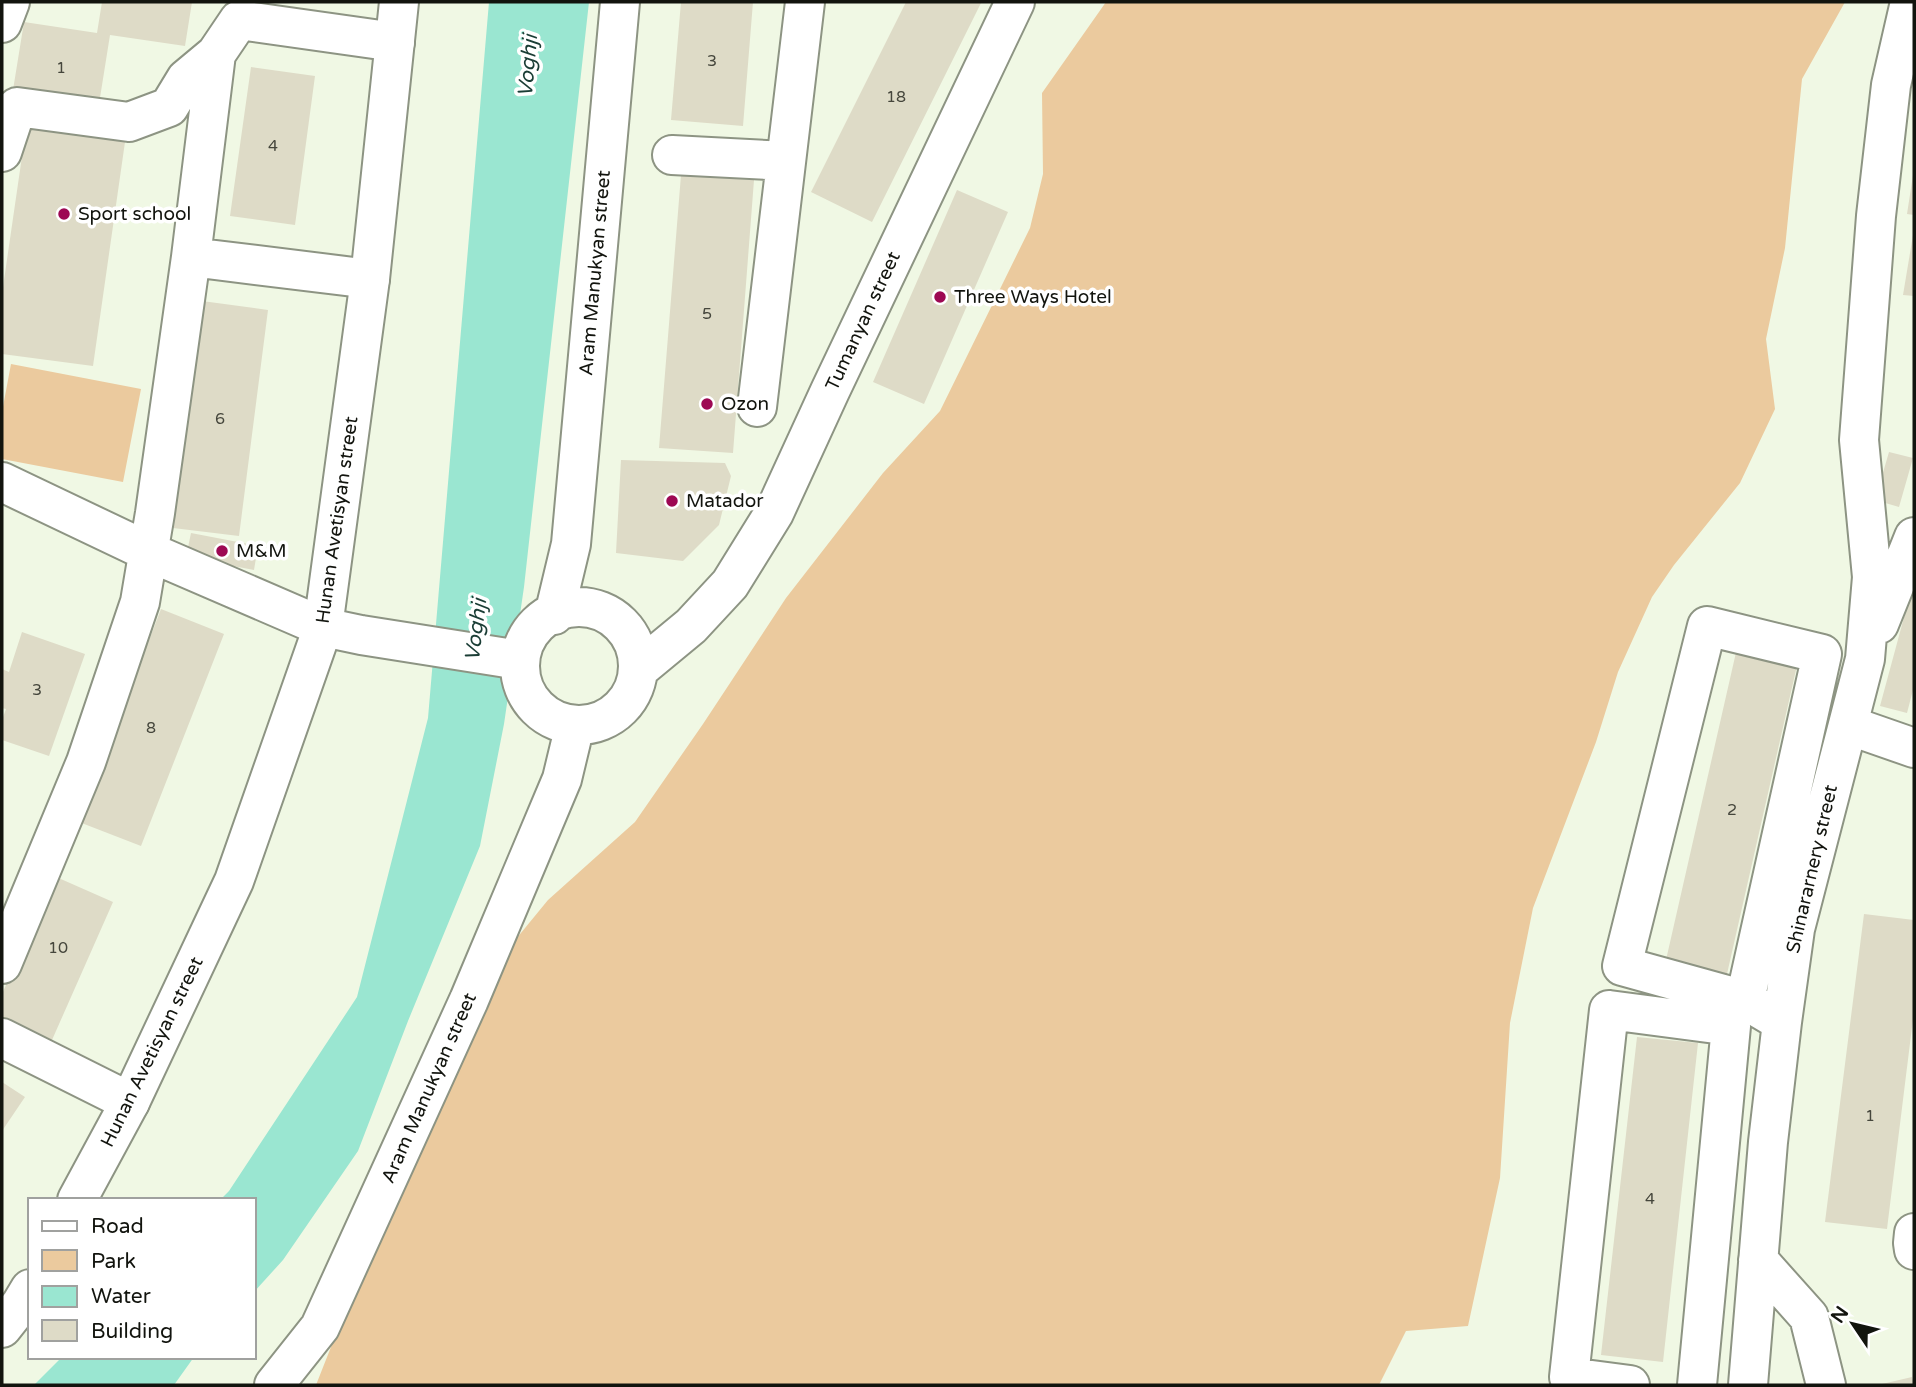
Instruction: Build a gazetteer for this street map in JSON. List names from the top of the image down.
{
  "streets": {
    "main road": [
      "Aram Manukyan street",
      "Tumanyan street",
      "Hunan Avetisyan street",
      "Shinararnery street"
    ]
  },
  "crossings": [
    ["Aram Manukyan street", "Tumanyan street"]
  ],
  "water": ["Voghji"],
  "places": [
    "Sport school",
    "Three Ways Hotel",
    "Ozon",
    "Matador",
    "M&M"
  ],
  "house_numbers": [
    "3",
    "1",
    "18",
    "4",
    "5",
    "6",
    "3",
    "8",
    "2",
    "10",
    "1",
    "4"
  ],
  "legend": [
    "Road",
    "Park",
    "Water",
    "Building"
  ],
  "north": "top left"
}
